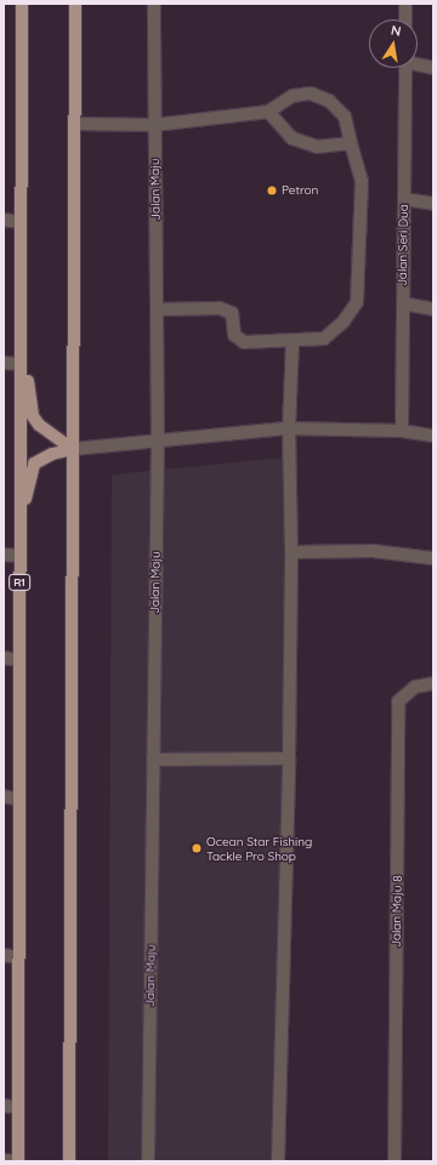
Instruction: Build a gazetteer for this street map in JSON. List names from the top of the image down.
{
  "streets": {
    "main road": ["R1"],
    "street": ["Jalan Maju", "Jalan Seri Dua", "Jalan Maju 8"]
  },
  "places": ["Petron", "Ocean Star Fishing Tackle Pro Shop"],
  "north": "top"
}
